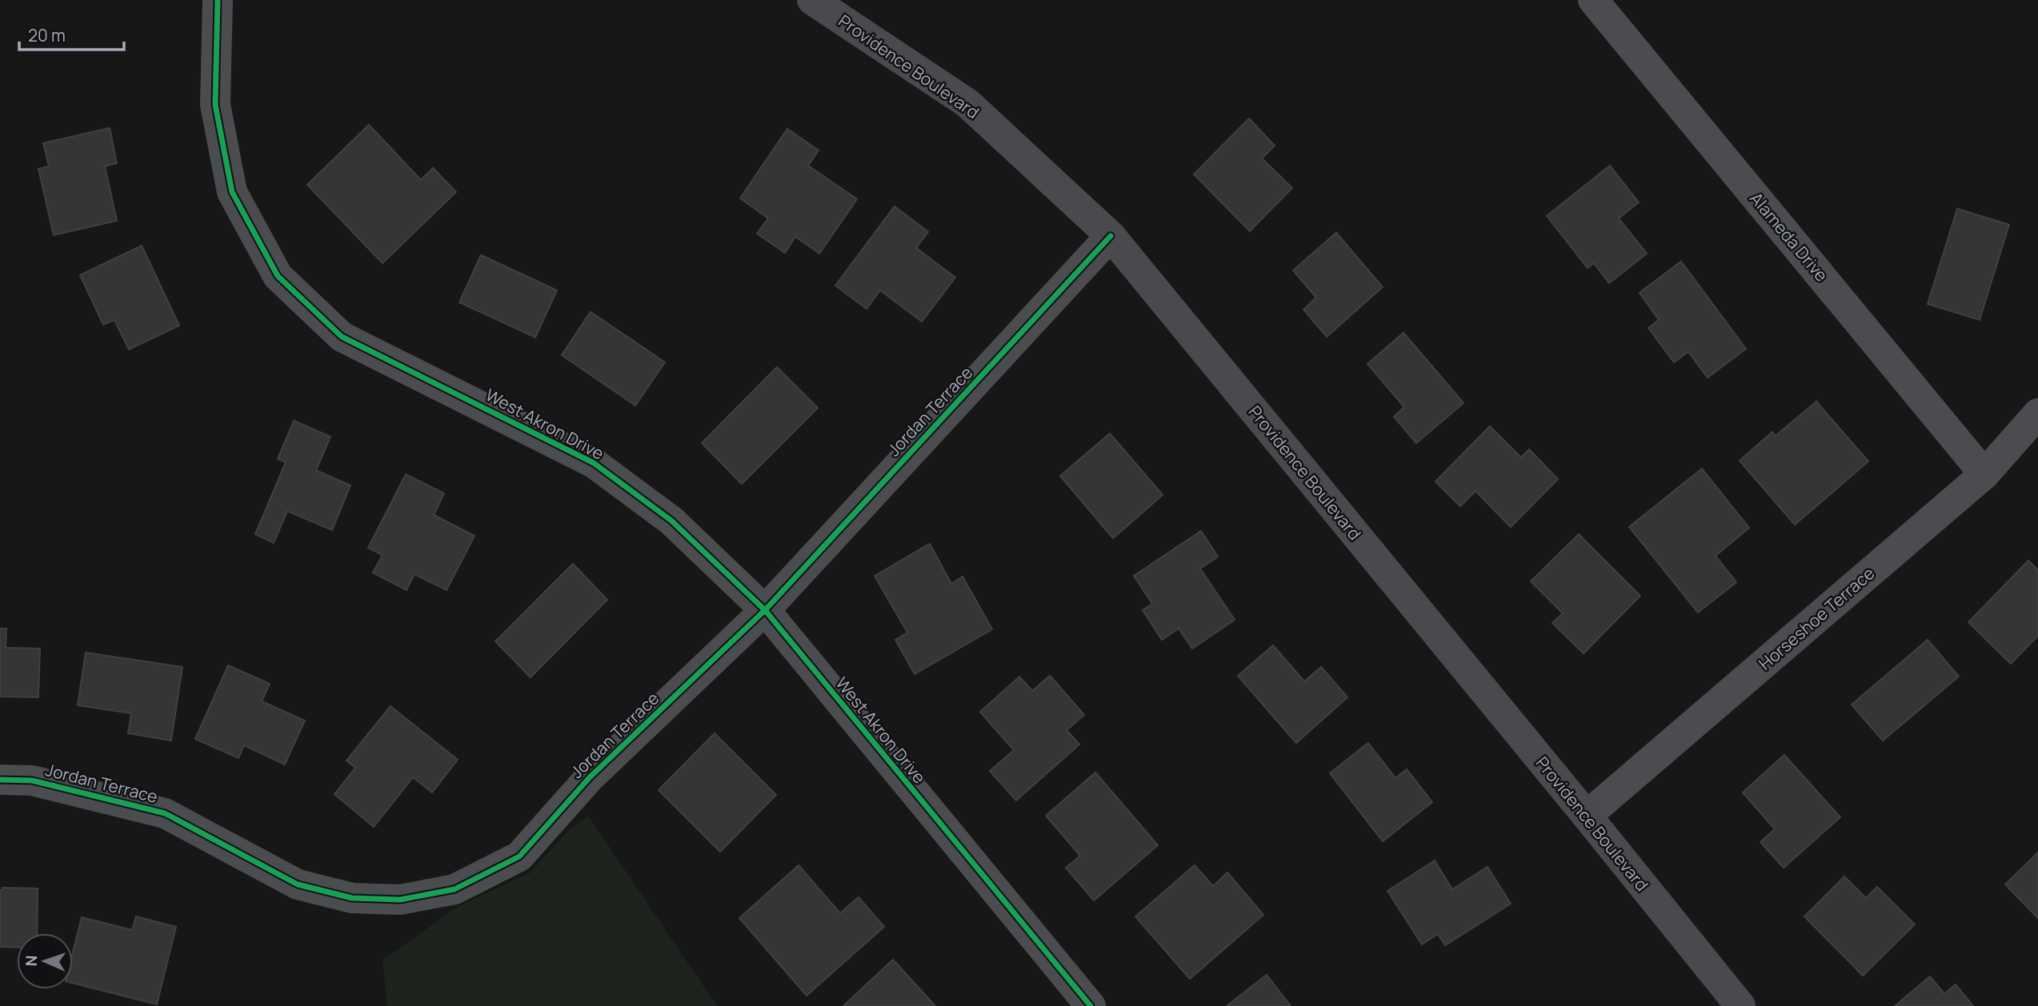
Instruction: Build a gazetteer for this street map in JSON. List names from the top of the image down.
{
  "streets": {
    "main road": ["Providence Boulevard"],
    "street": [
      "Alameda Drive",
      "Jordan Terrace",
      "West Akron Drive",
      "Horseshoe Terrace"
    ]
  },
  "crossings": [
    ["Providence Boulevard", "Jordan Terrace"],
    ["Providence Boulevard", "Horseshoe Terrace"],
    ["Alameda Drive", "Horseshoe Terrace"],
    ["Jordan Terrace", "West Akron Drive"]
  ],
  "scale_bar": "20 m",
  "north": "left"
}
